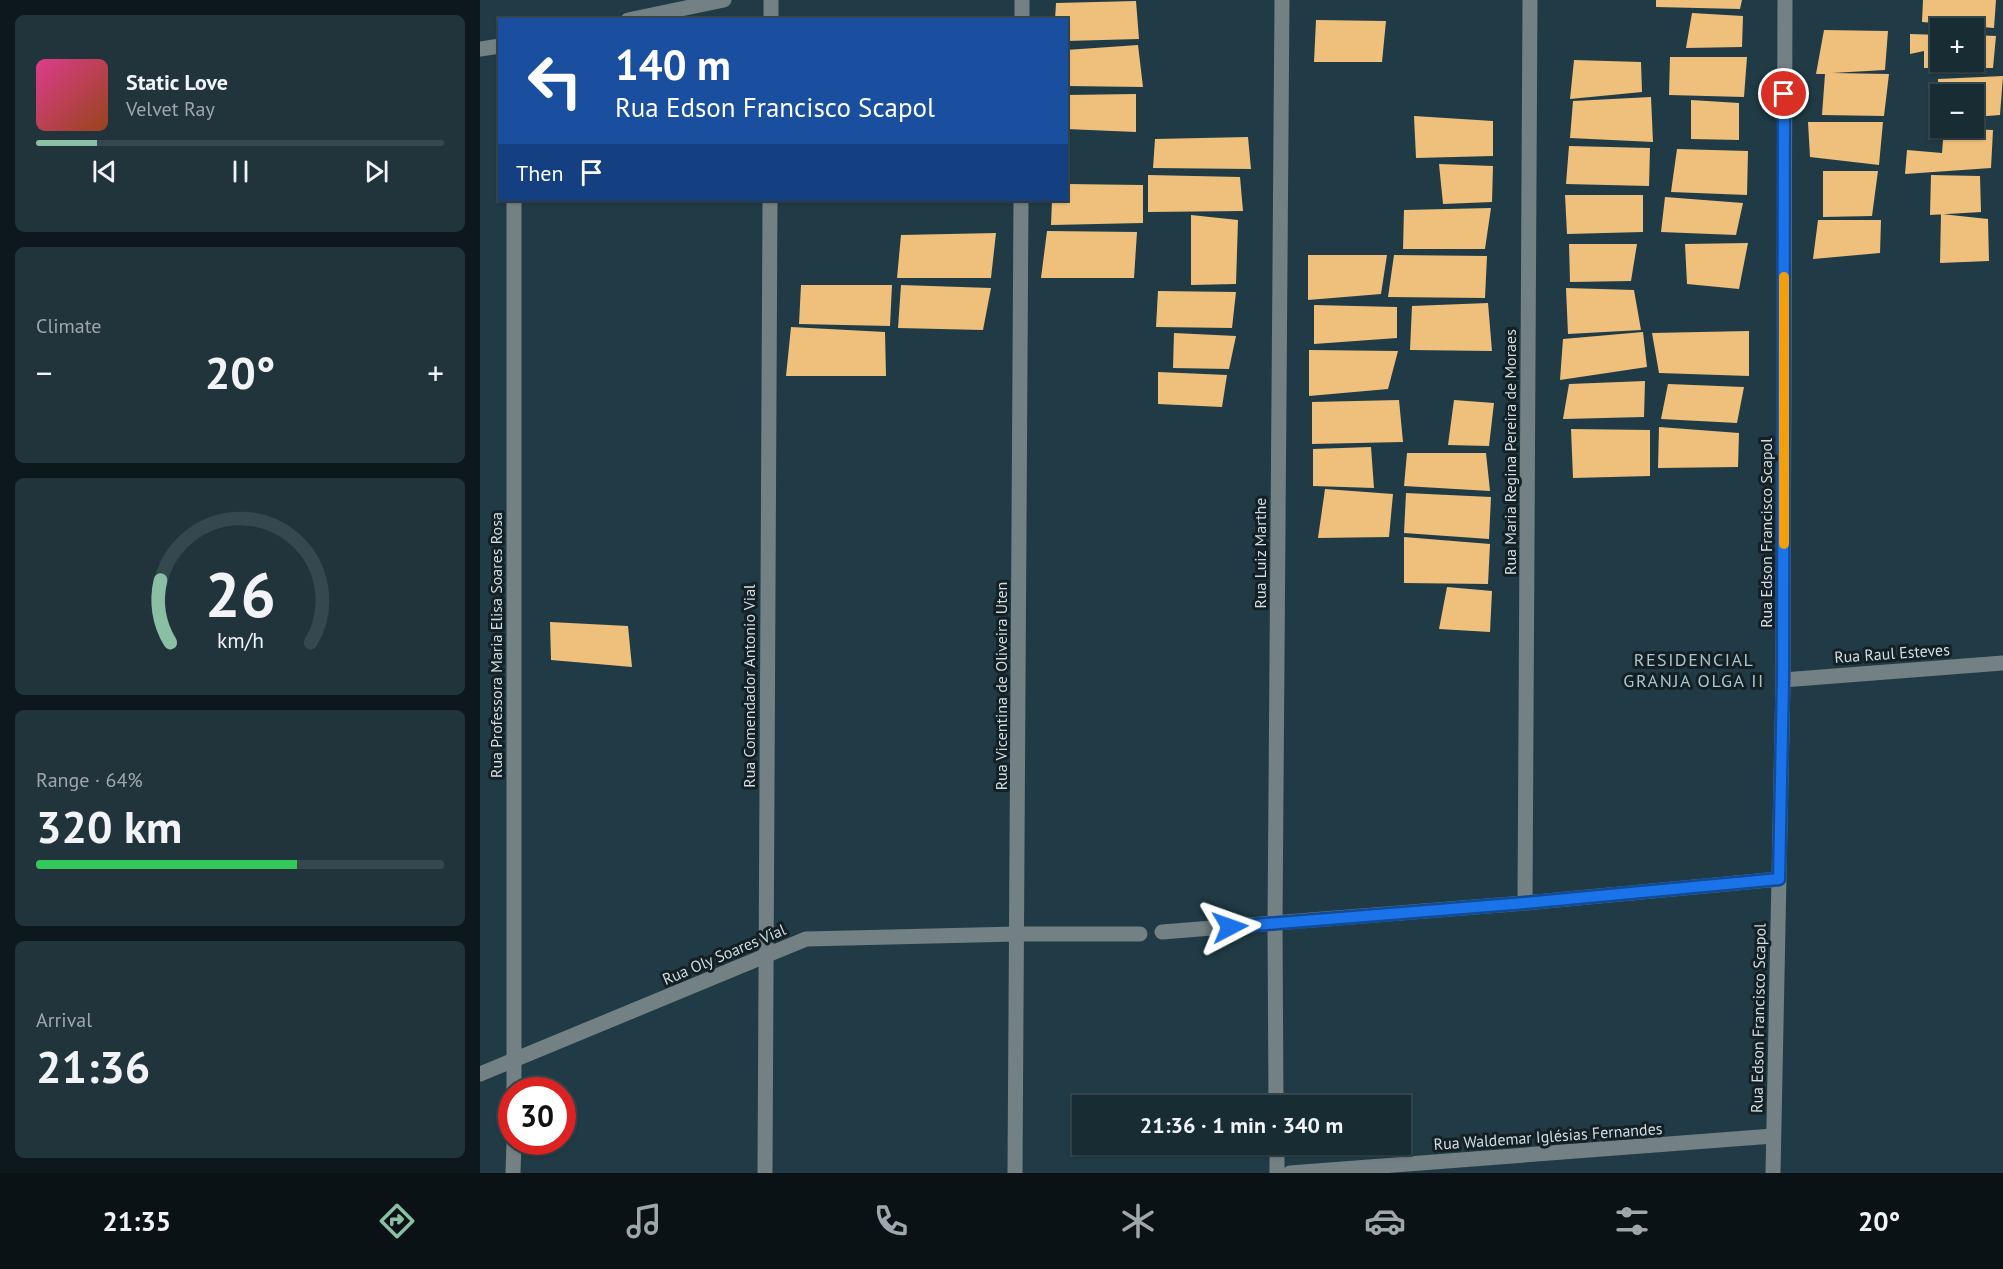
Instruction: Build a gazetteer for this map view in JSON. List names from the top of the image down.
{
  "streets": {
    "street": [
      "Rua Maria Regina Pereira de Moraes",
      "Rua Edson Francisco Scapol",
      "Rua Luiz Marthe",
      "Rua Professora Maria Elisa Soares Rosa",
      "Rua Raul Esteves",
      "Rua Comendador Antonio Vial",
      "Rua Vicentina de Oliveira Uten",
      "Rua Oly Soares Vial",
      "Rua Waldemar Iglésias Fernandes"
    ]
  },
  "crossings": [
    ["Rua Edson Francisco Scapol", "Rua Raul Esteves"],
    ["Rua Edson Francisco Scapol", "Rua Waldemar Iglésias Fernandes"],
    ["Rua Professora Maria Elisa Soares Rosa", "Rua Oly Soares Vial"],
    ["Rua Comendador Antonio Vial", "Rua Oly Soares Vial"],
    ["Rua Vicentina de Oliveira Uten", "Rua Oly Soares Vial"]
  ],
  "districts": ["RESIDENCIAL GRANJA OLGA II"],
  "page": {
    "map_buttons": ["+", "−"],
    "turn": ["140 m", "Rua Edson Francisco Scapol"],
    "song": ["Static Love", "Velvet Ray"],
    "then": "Then",
    "tile": [
      "Climate",
      ["Range · 64%", "320 km"],
      ["Arrival", "21:36"]
    ],
    "heat": ["−", "20°", "+"],
    "limit": "30",
    "trip": "21:36 · 1 min · 340 m",
    "tabs": ["21:35", "20°"],
    "gauge": ["26", "km/h"]
  }
}
